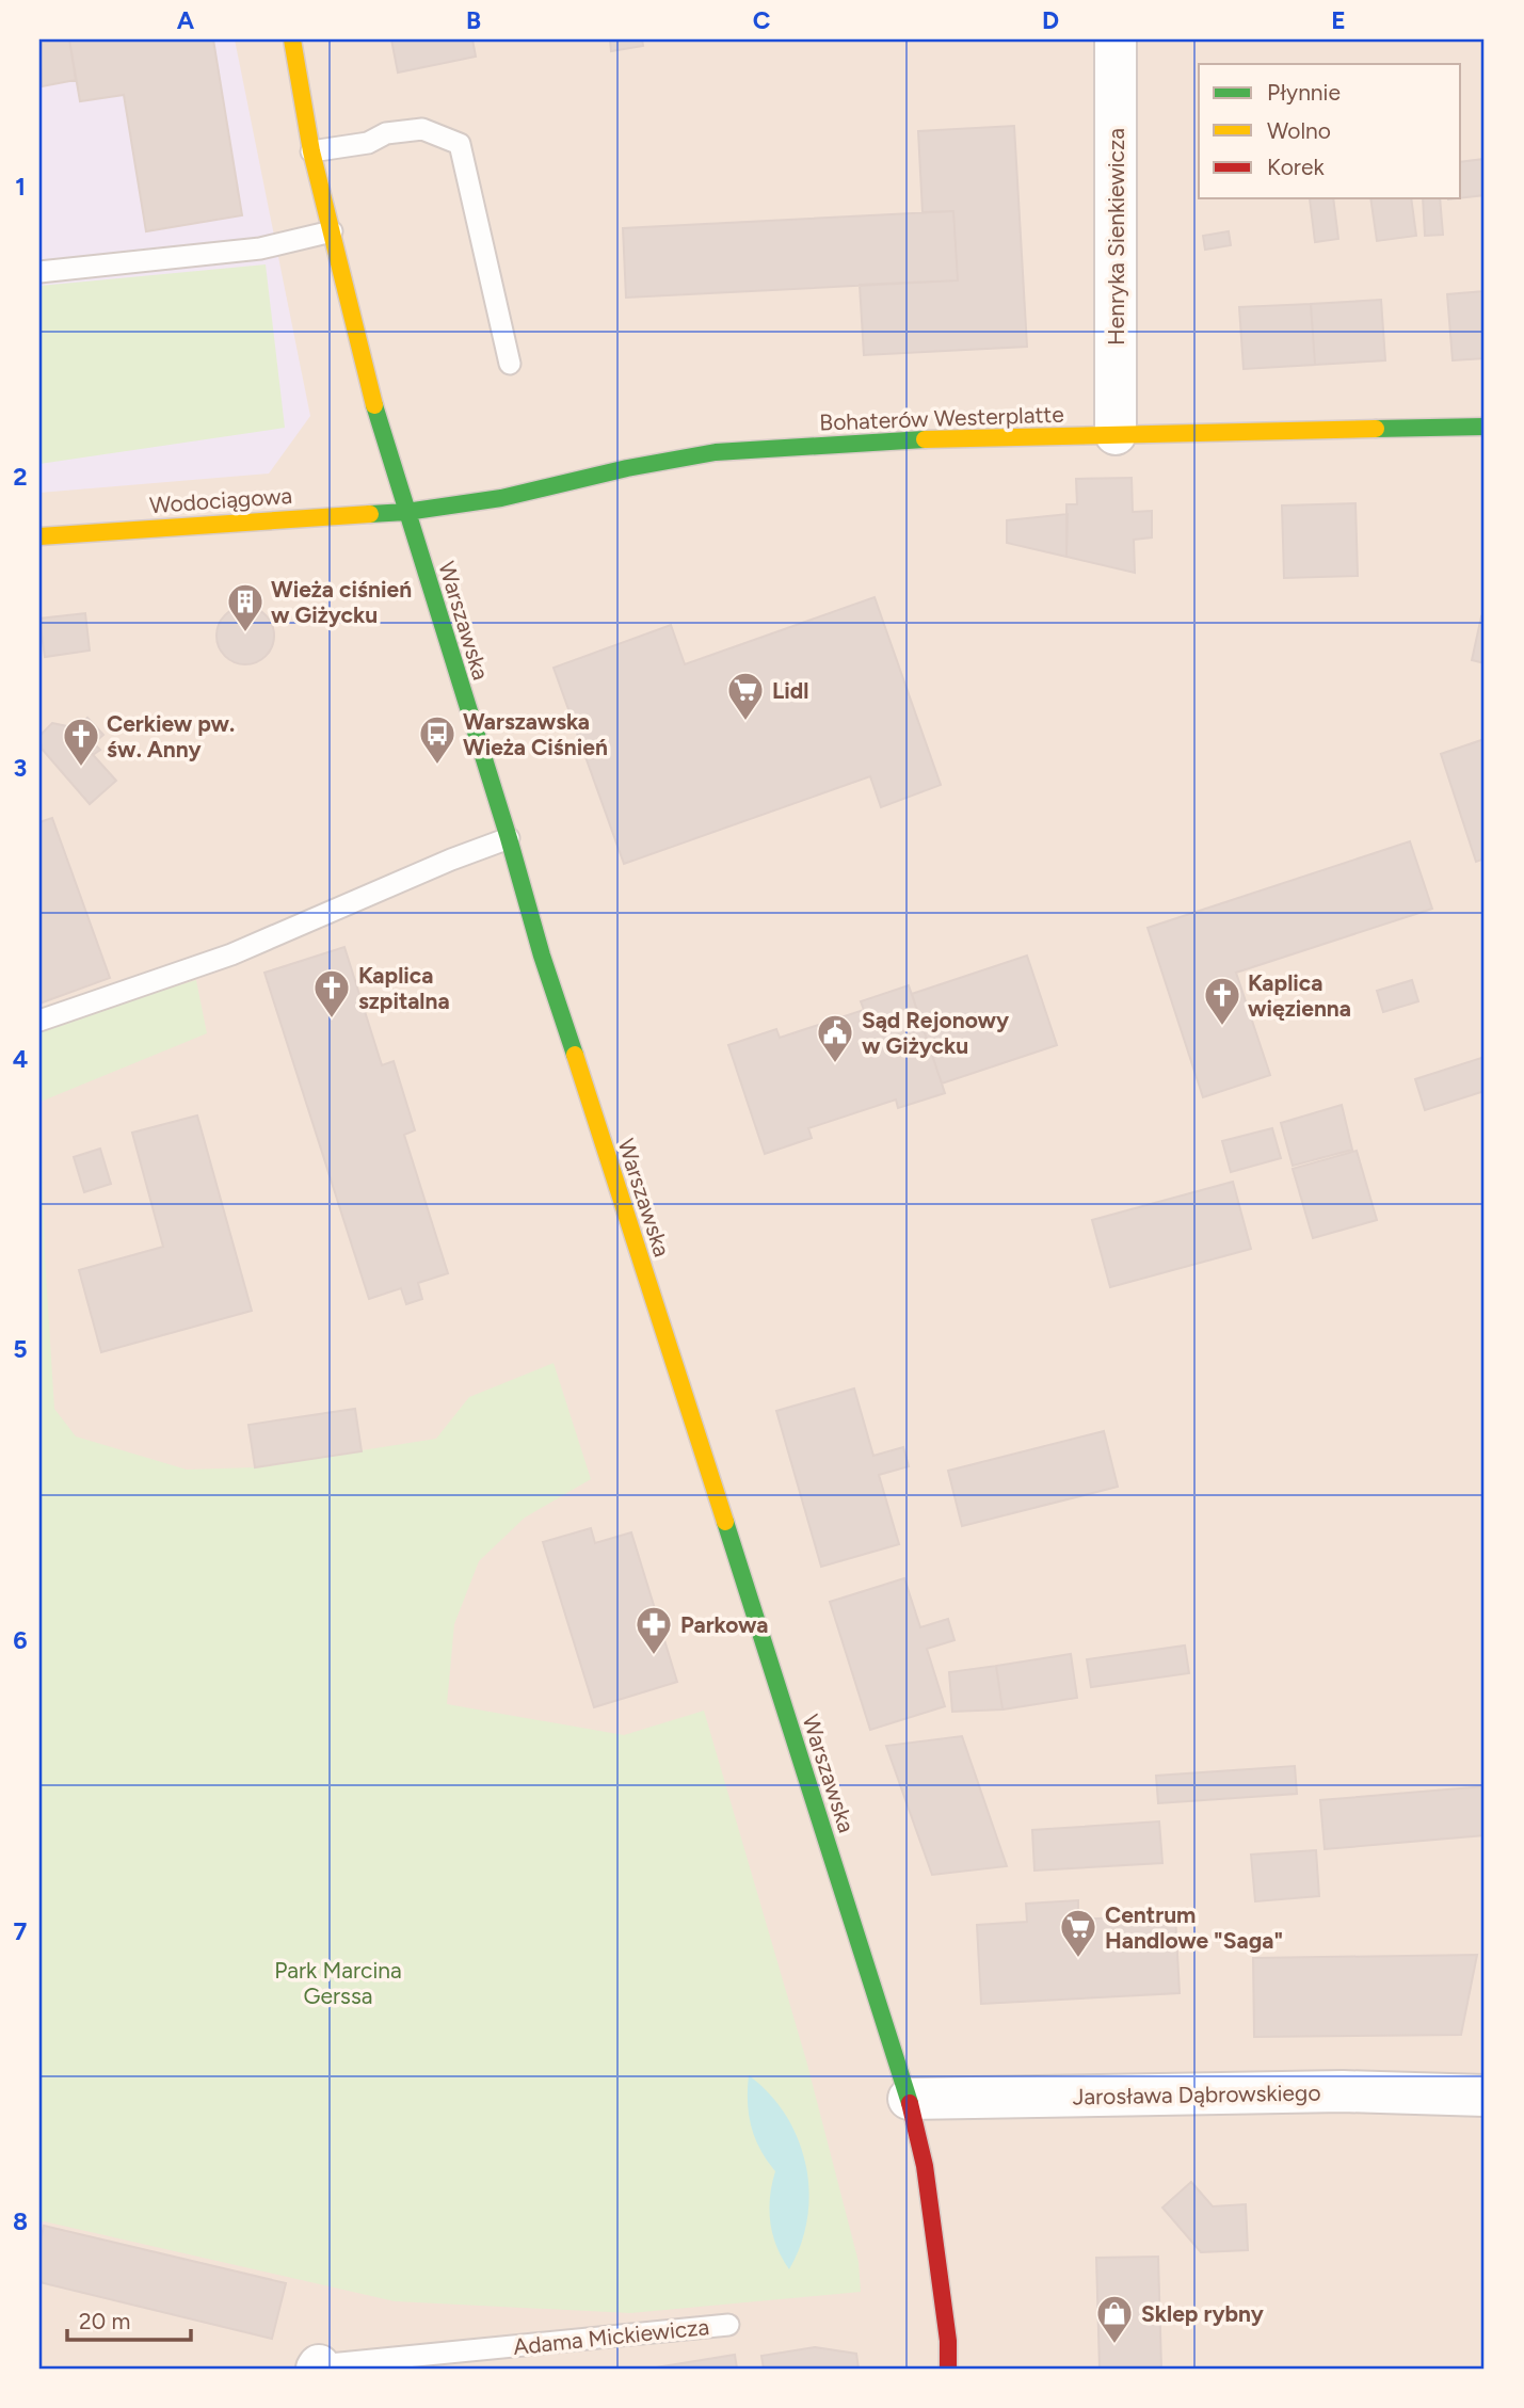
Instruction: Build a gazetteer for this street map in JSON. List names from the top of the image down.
{
  "streets": {
    "street": [
      "Henryka Sienkiewicza",
      "Bohaterów Westerplatte",
      "Wodociągowa",
      "Warszawska",
      "Jarosława Dąbrowskiego"
    ],
    "lane": ["Adama Mickiewicza"]
  },
  "crossings": [
    ["Henryka Sienkiewicza", "Bohaterów Westerplatte"],
    ["Bohaterów Westerplatte", "Wodociągowa"],
    ["Bohaterów Westerplatte", "Warszawska"],
    ["Wodociągowa", "Warszawska"],
    ["Warszawska", "Jarosława Dąbrowskiego"]
  ],
  "parks": ["Park Marcina Gerssa"],
  "places": {
    "building": ["Wieża ciśnień w Giżycku"],
    "supermarket": ["Lidl", "Centrum Handlowe \"Saga\""],
    "bus stop": ["Warszawska Wieża Ciśnień"],
    "church": ["Cerkiew pw. św. Anny", "Kaplica szpitalna", "Kaplica więzienna"],
    "public building": ["Sąd Rejonowy w Giżycku"],
    "pharmacy": ["Parkowa"],
    "shop": ["Sklep rybny"]
  },
  "legend": ["Płynnie", "Wolno", "Korek"],
  "scale_bar": "20 m",
  "grid": {
    "columns": [
      "A",
      "B",
      "C",
      "D",
      "E"
    ],
    "rows": [
      "1",
      "2",
      "3",
      "4",
      "5",
      "6",
      "7",
      "8"
    ]
  }
}
